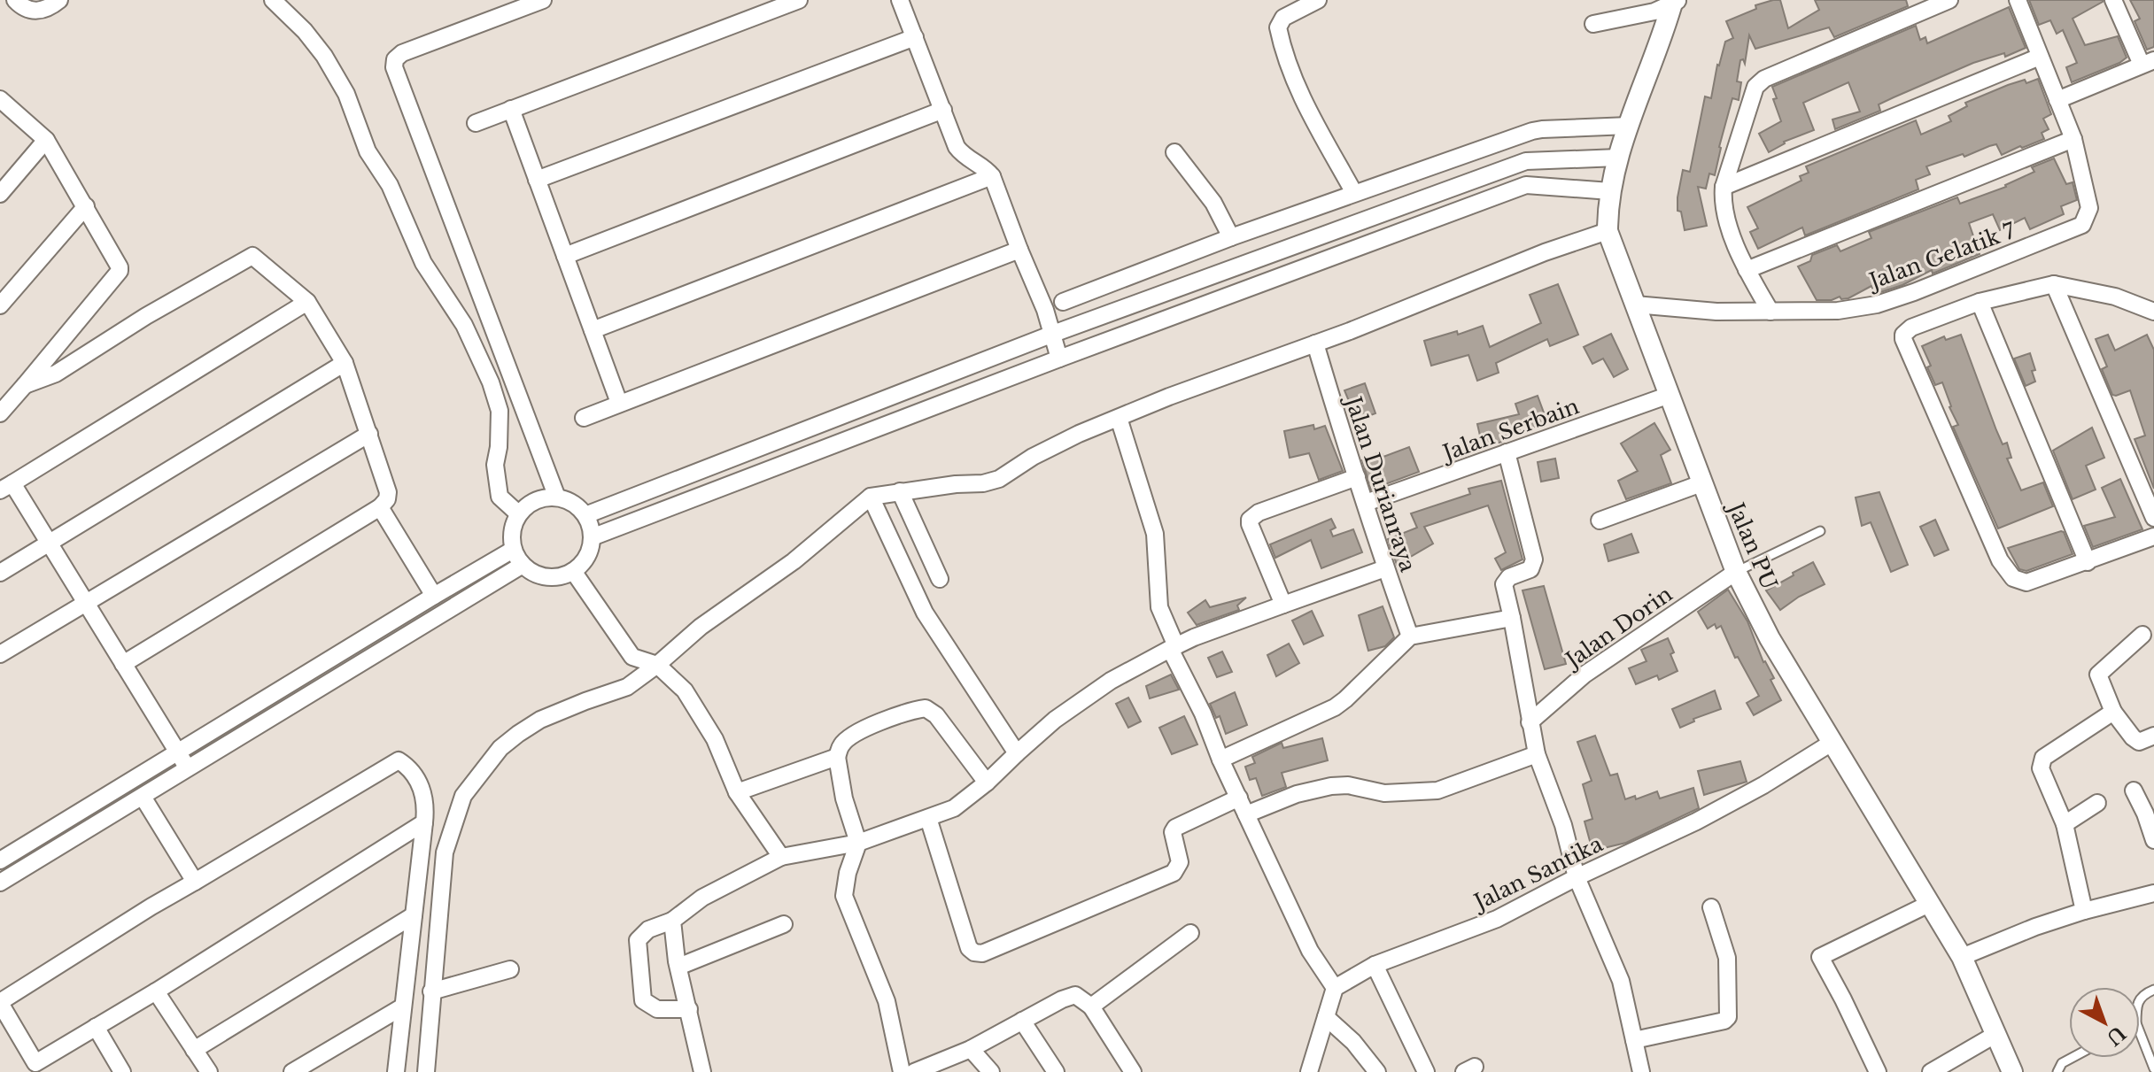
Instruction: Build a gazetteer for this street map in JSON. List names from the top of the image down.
{
  "streets": {
    "street": [
      "Jalan Gelatik 7",
      "Jalan Serbain",
      "Jalan Durianraya",
      "Jalan PU",
      "Jalan Dorin",
      "Jalan Santika"
    ]
  },
  "crossings": [
    ["Jalan Gelatik 7", "Jalan PU"],
    ["Jalan Serbain", "Jalan Durianraya"],
    ["Jalan Serbain", "Jalan PU"],
    ["Jalan PU", "Jalan Dorin"],
    ["Jalan PU", "Jalan Santika"]
  ],
  "north": "bottom right"
}
